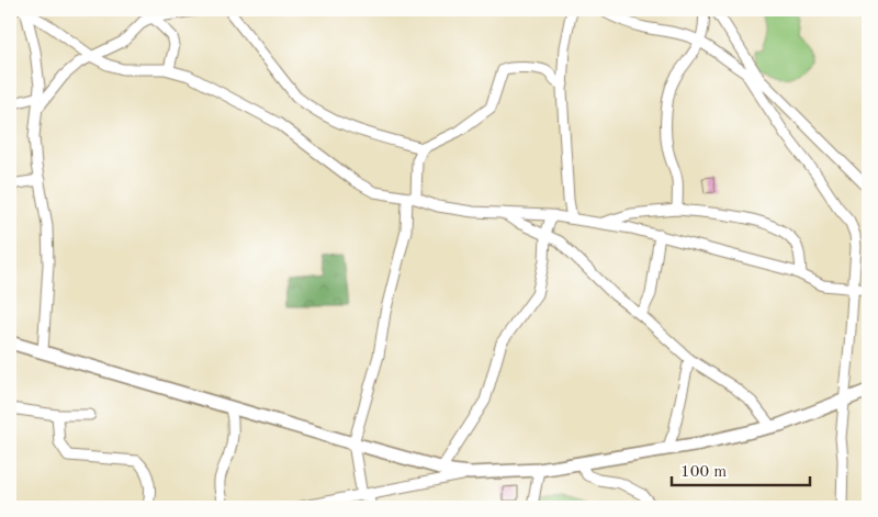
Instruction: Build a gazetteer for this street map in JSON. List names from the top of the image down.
{
  "scale_bar": "100 m"
}
